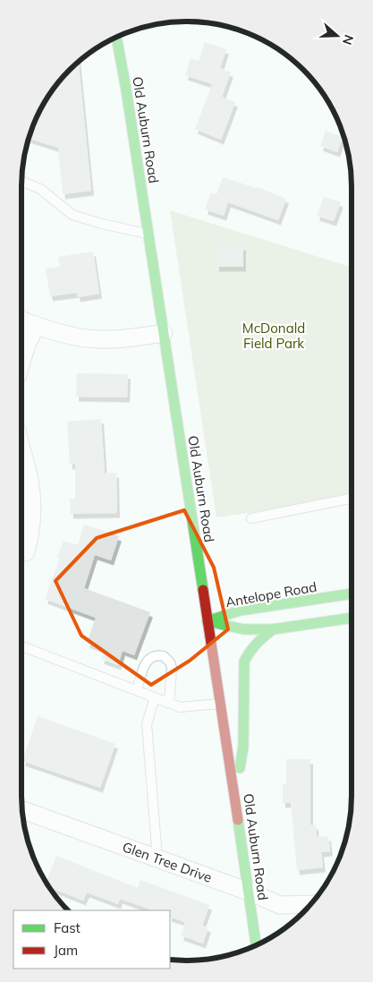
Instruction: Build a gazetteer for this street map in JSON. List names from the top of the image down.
{
  "streets": {
    "main road": ["Old Auburn Road", "Antelope Road"],
    "street": ["Glen Tree Drive"]
  },
  "crossings": [
    ["Old Auburn Road", "Antelope Road"],
    ["Old Auburn Road", "Glen Tree Drive"]
  ],
  "parks": ["McDonald Field Park"],
  "legend": ["Fast", "Jam"],
  "north": "right"
}
